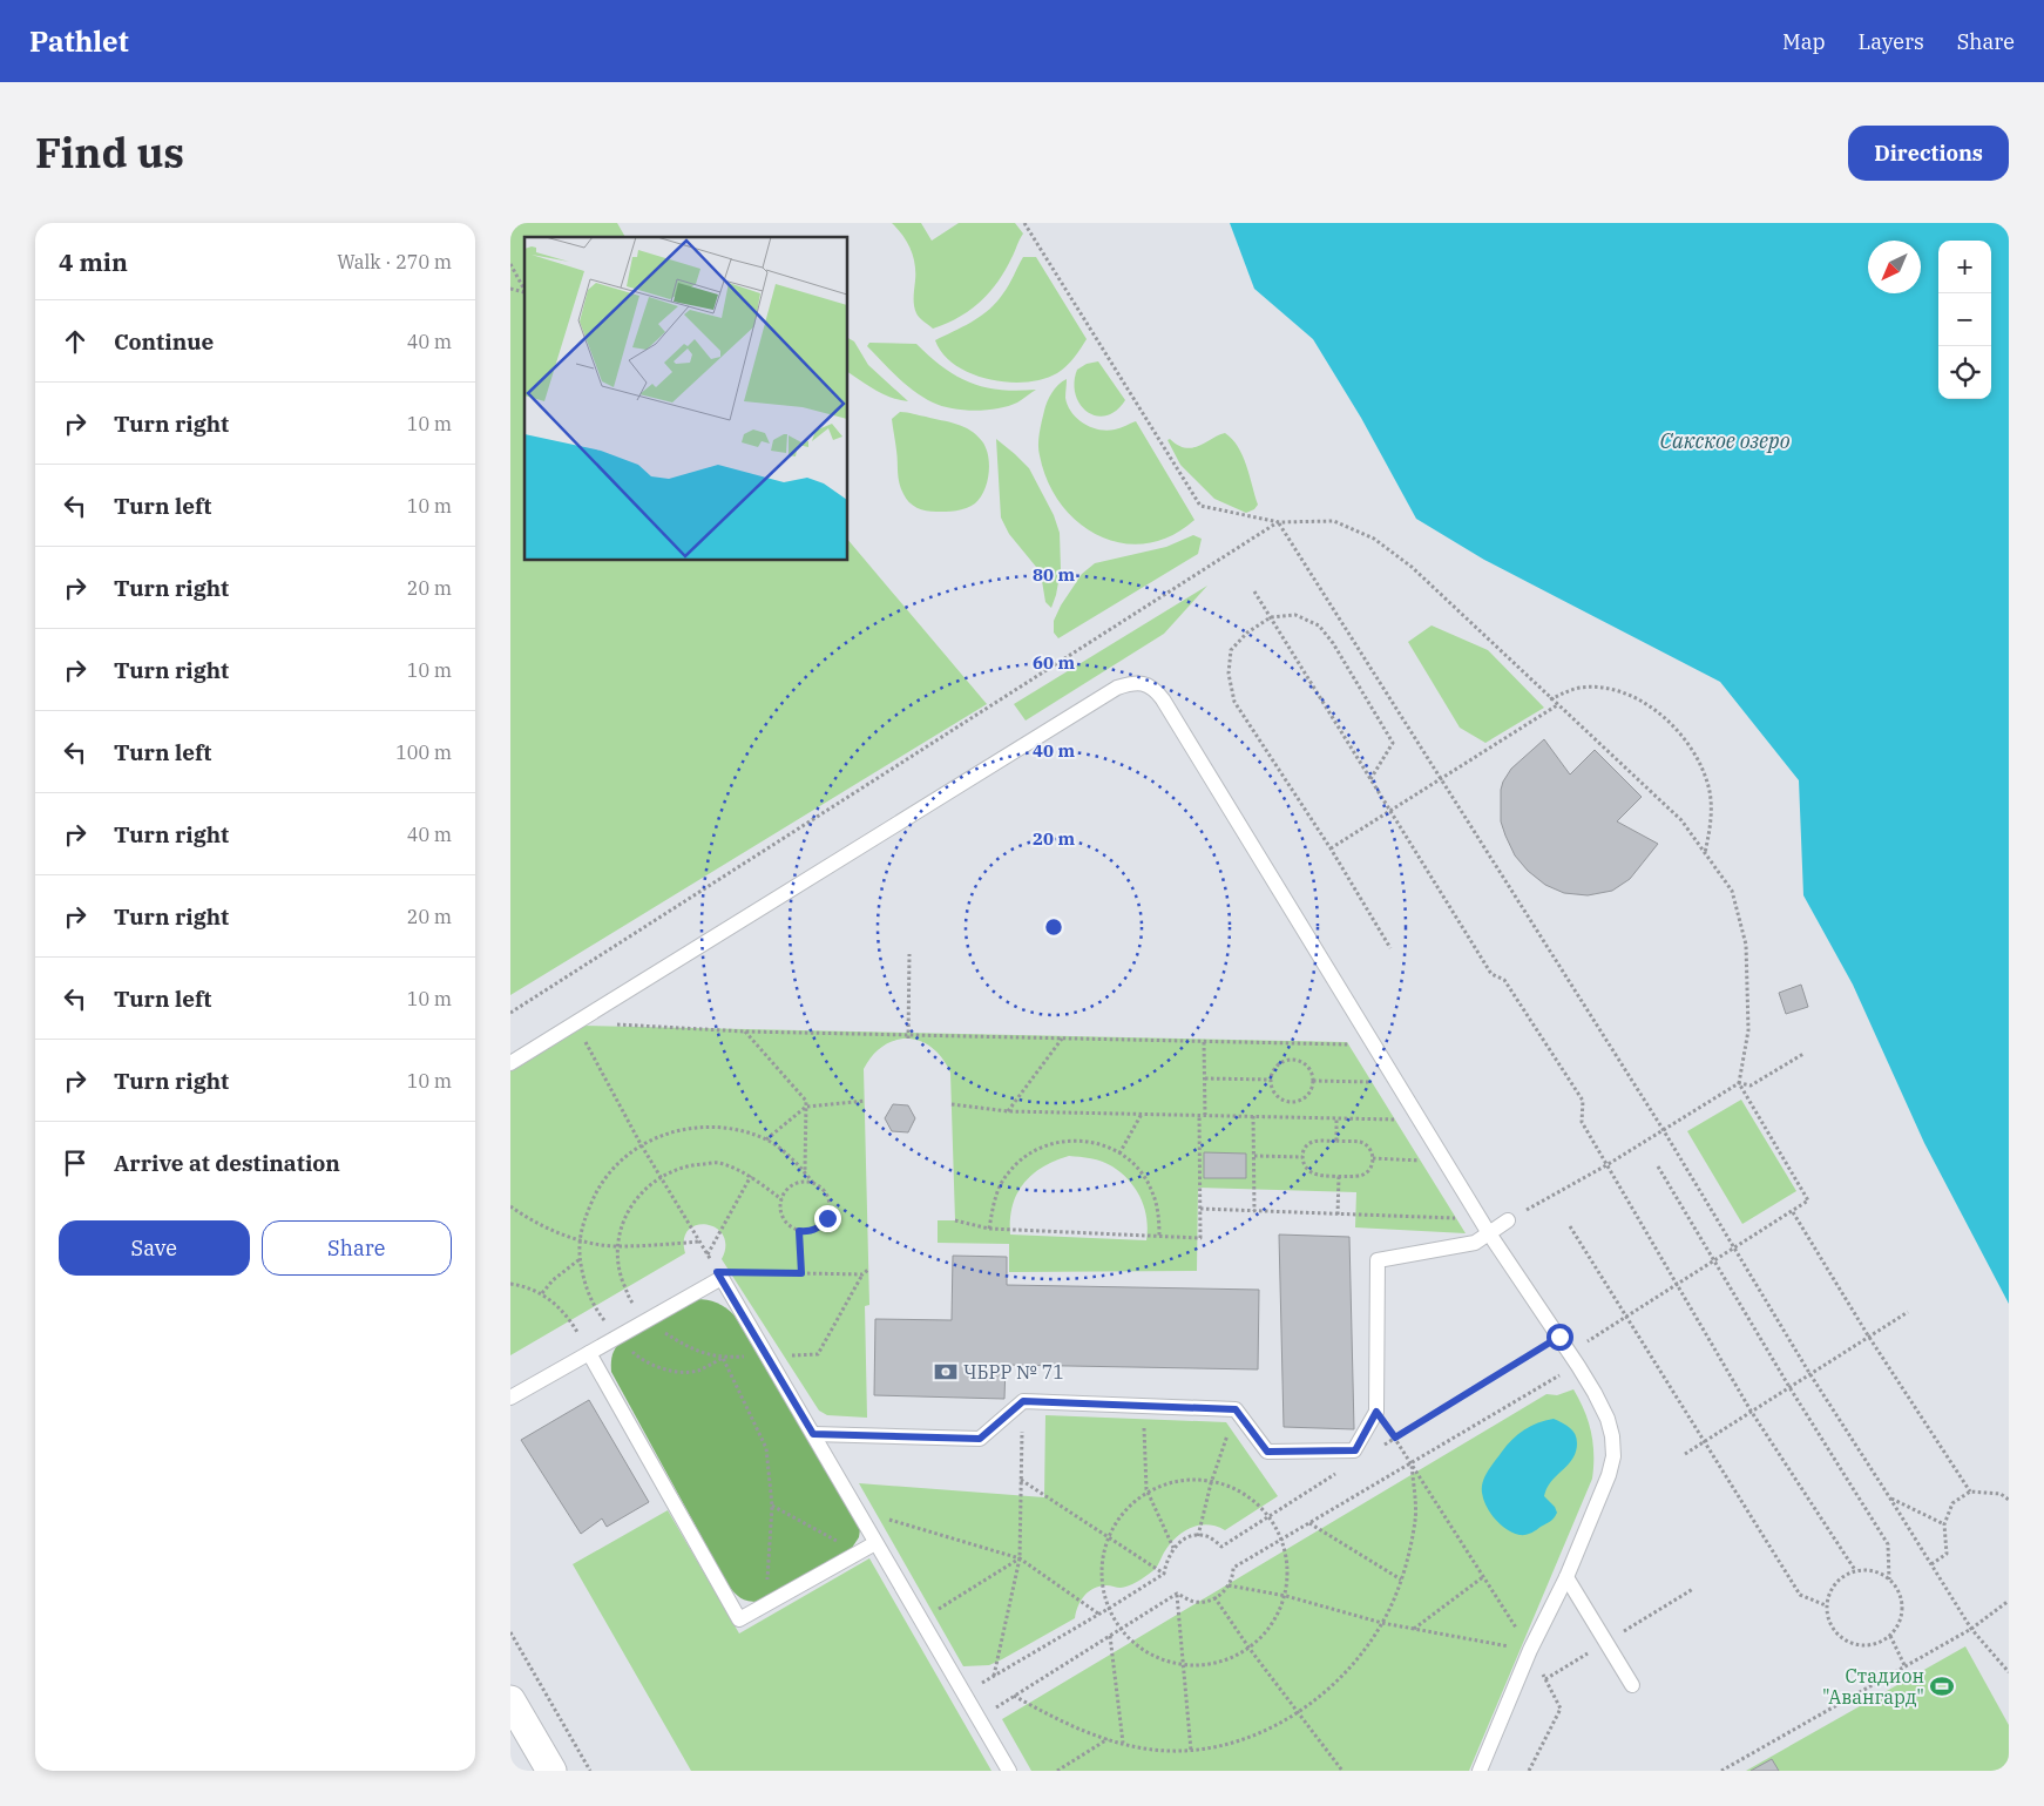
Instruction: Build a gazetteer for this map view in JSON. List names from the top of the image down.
{
  "water": ["Сакское озеро"],
  "places": {
    "bank": ["ЧБРР № 71"],
    "sports": ["Стадион \"Авангард\""]
  },
  "north": "bottom left",
  "page": {
    "header": "Pathlet",
    "nav": ["Map", "Layers", "Share"],
    "title": "Find us",
    "buttons": [
      "Directions",
      ["Save", "Share"]
    ],
    "heading": ["4 min", "Walk · 270 m"],
    "map_buttons": ["+", "−"],
    "list": [
      ["Continue", "40 m"],
      ["Turn right", "10 m"],
      ["Turn left", "10 m"],
      ["Turn right", "20 m"],
      ["Turn right", "10 m"],
      ["Turn left", "100 m"],
      ["Turn right", "40 m"],
      ["Turn right", "20 m"],
      ["Turn left", "10 m"],
      ["Turn right", "10 m"],
      "Arrive at destination"
    ]
  },
  "rings": [
    "80 m",
    "60 m",
    "40 m",
    "20 m"
  ]
}
